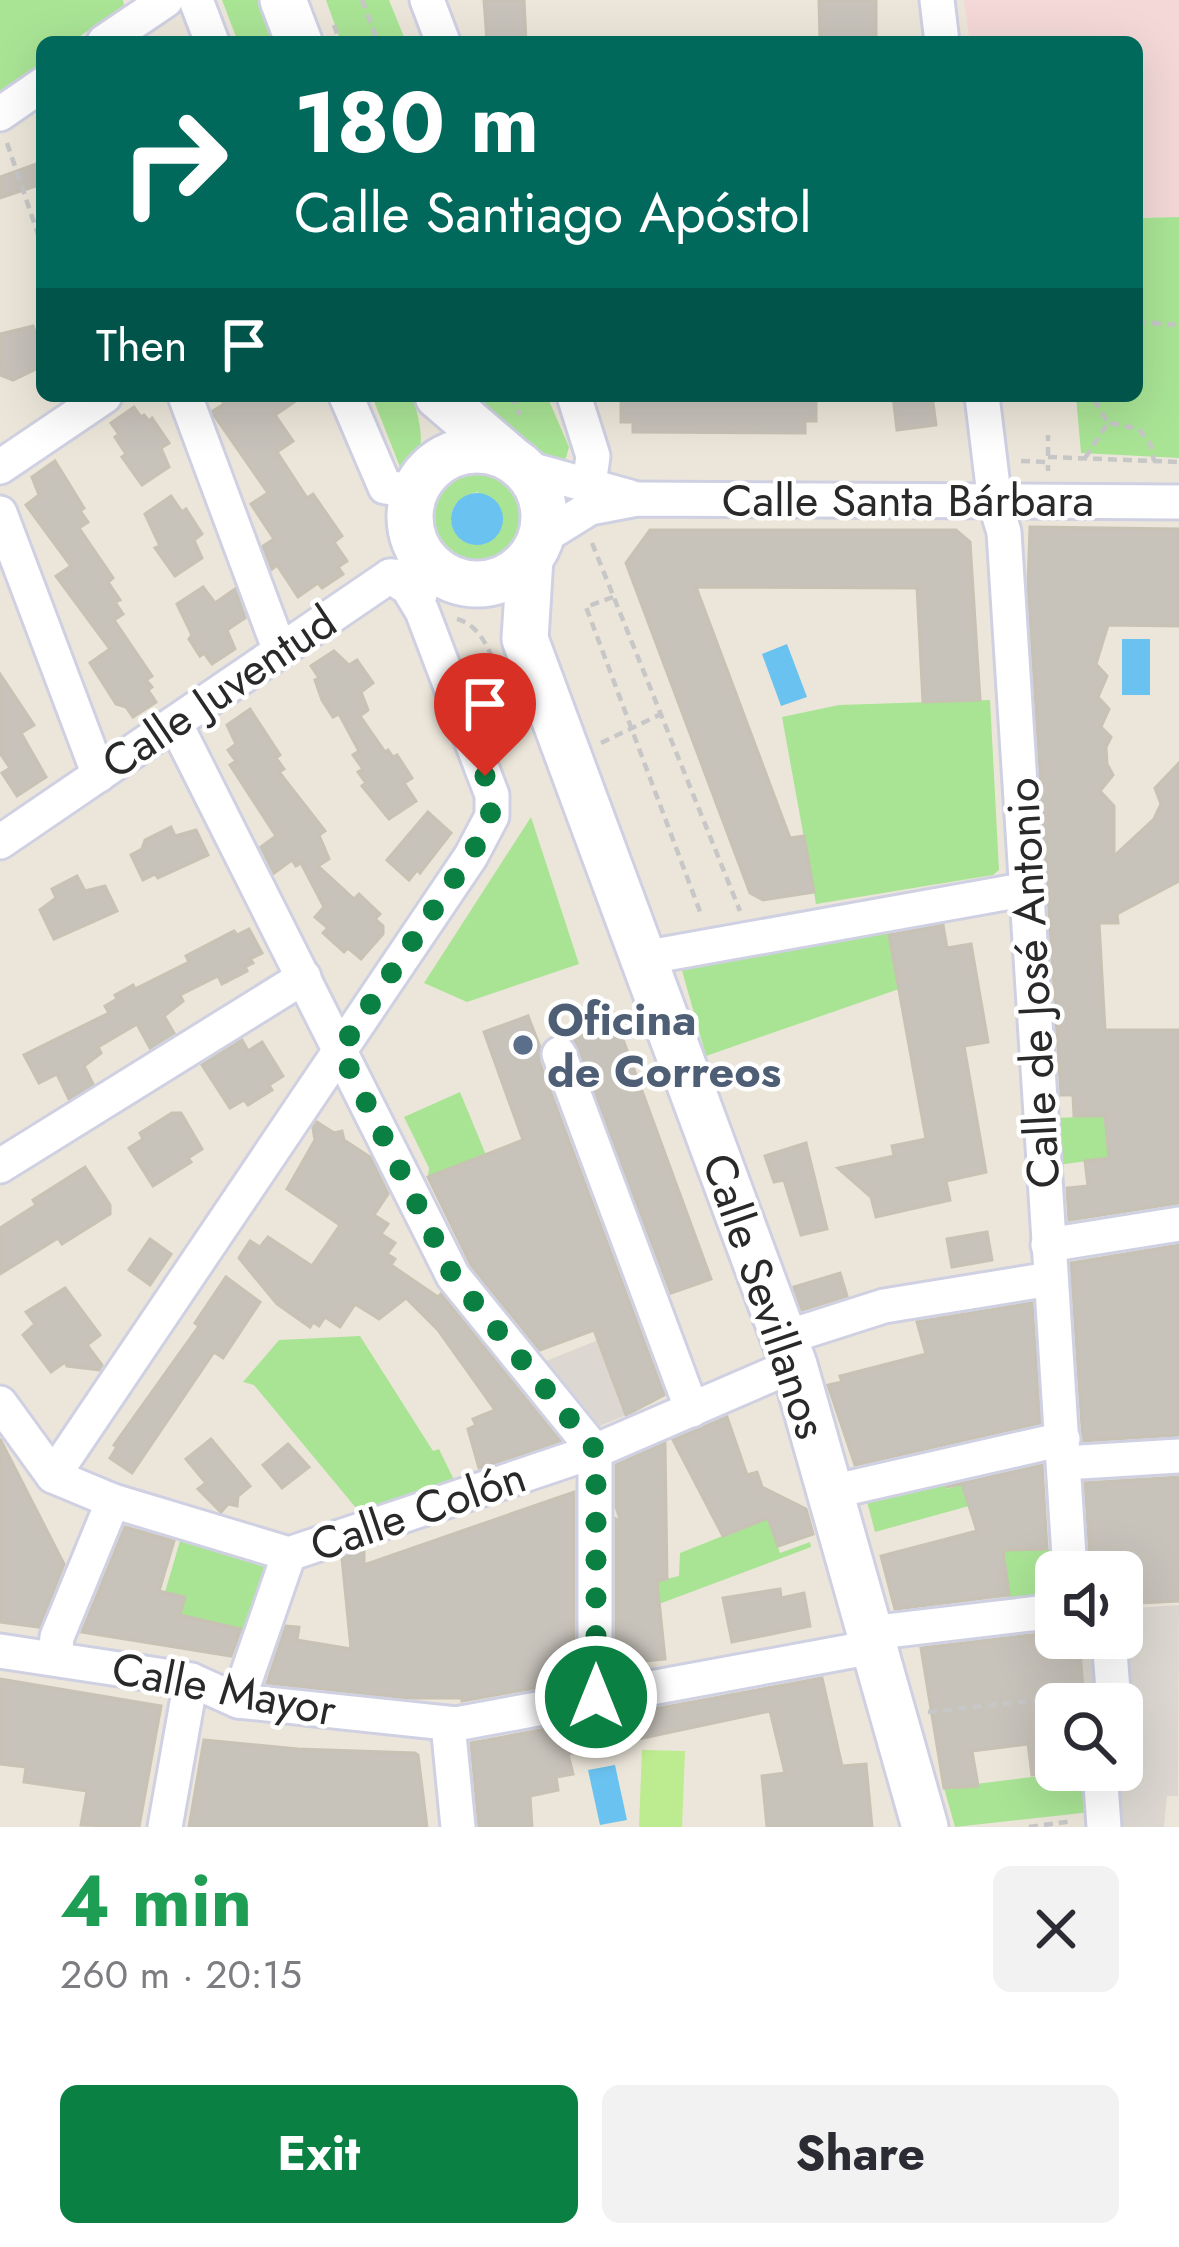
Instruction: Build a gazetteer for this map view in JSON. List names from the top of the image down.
{
  "streets": {
    "main road": ["Calle Sevillanos"],
    "street": [
      "Calle Santa Bárbara",
      "Calle Juventud",
      "Calle de José Antonio",
      "Calle Colón",
      "Calle Mayor"
    ]
  },
  "crossings": [
    ["Calle Santa Bárbara", "Calle Juventud"],
    ["Calle Santa Bárbara", "Calle de José Antonio"],
    ["Calle Santa Bárbara", "Calle Sevillanos"],
    ["Calle Juventud", "Calle Sevillanos"],
    ["Calle de José Antonio", "Calle Colón"],
    ["Calle Sevillanos", "Calle Colón"],
    ["Calle Sevillanos", "Calle Mayor"]
  ],
  "places": ["Oficina de Correos"],
  "page": {
    "turn": ["180 m", "Calle Santiago Apóstol"],
    "then": "Then",
    "heading": ["4 min", "260 m · 20:15"],
    "buttons": ["Exit", "Share"]
  }
}
